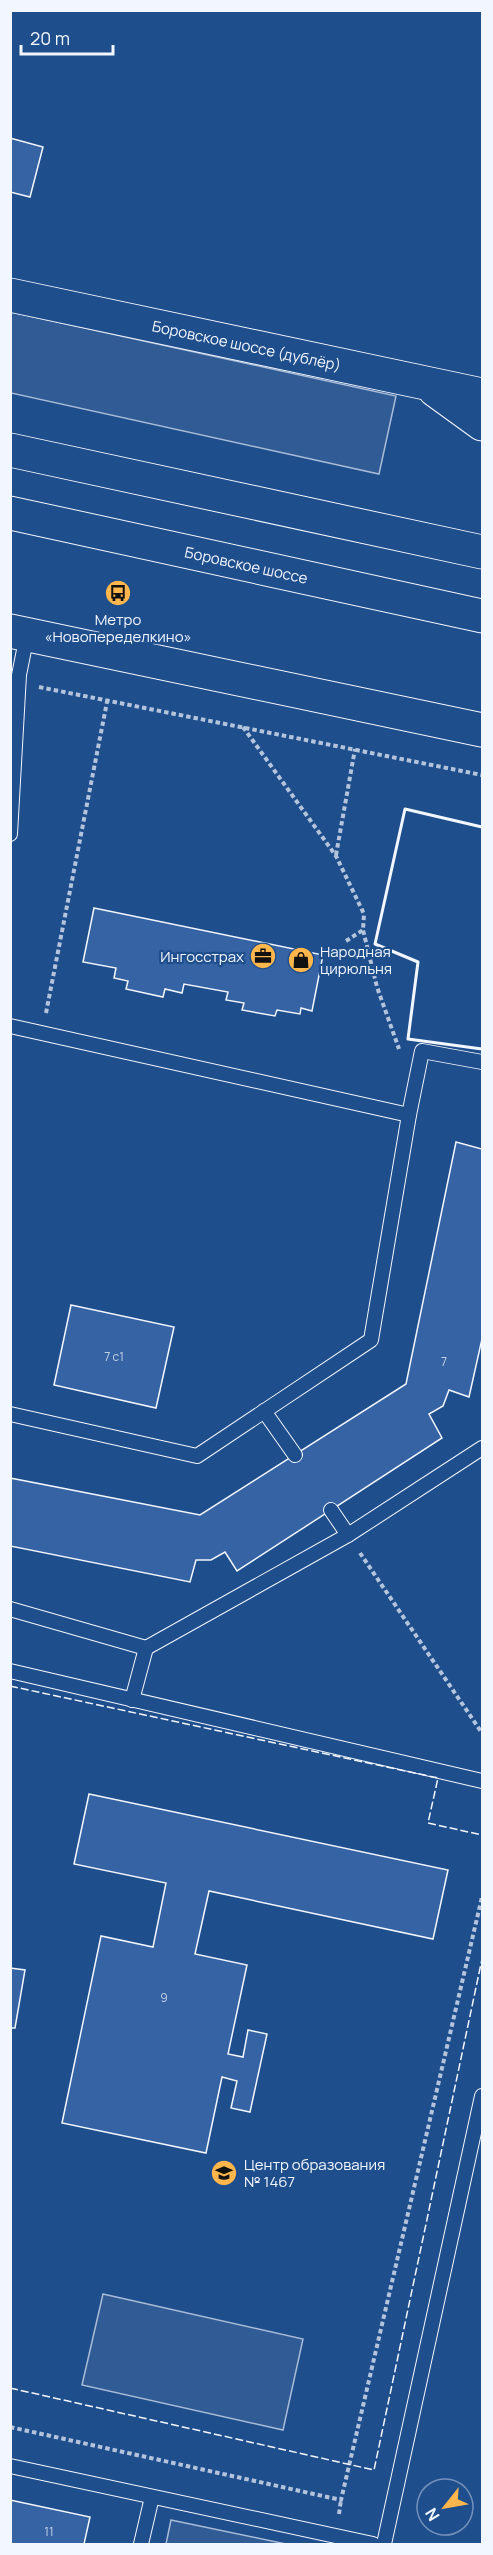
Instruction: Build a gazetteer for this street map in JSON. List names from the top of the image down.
{
  "streets": {
    "street": ["Боровское шоссе (дублёр)", "Боровское шоссе"]
  },
  "places": {
    "bus stop": ["Метро «Новопеределкино»"],
    "office": ["Ингосстрах"],
    "shop": ["Народная цирюльня"],
    "school or university": ["Центр образования № 1467"]
  },
  "house_numbers": [
    "7 с1",
    "7",
    "9",
    "11"
  ],
  "scale_bar": "20 m",
  "north": "bottom left"
}
